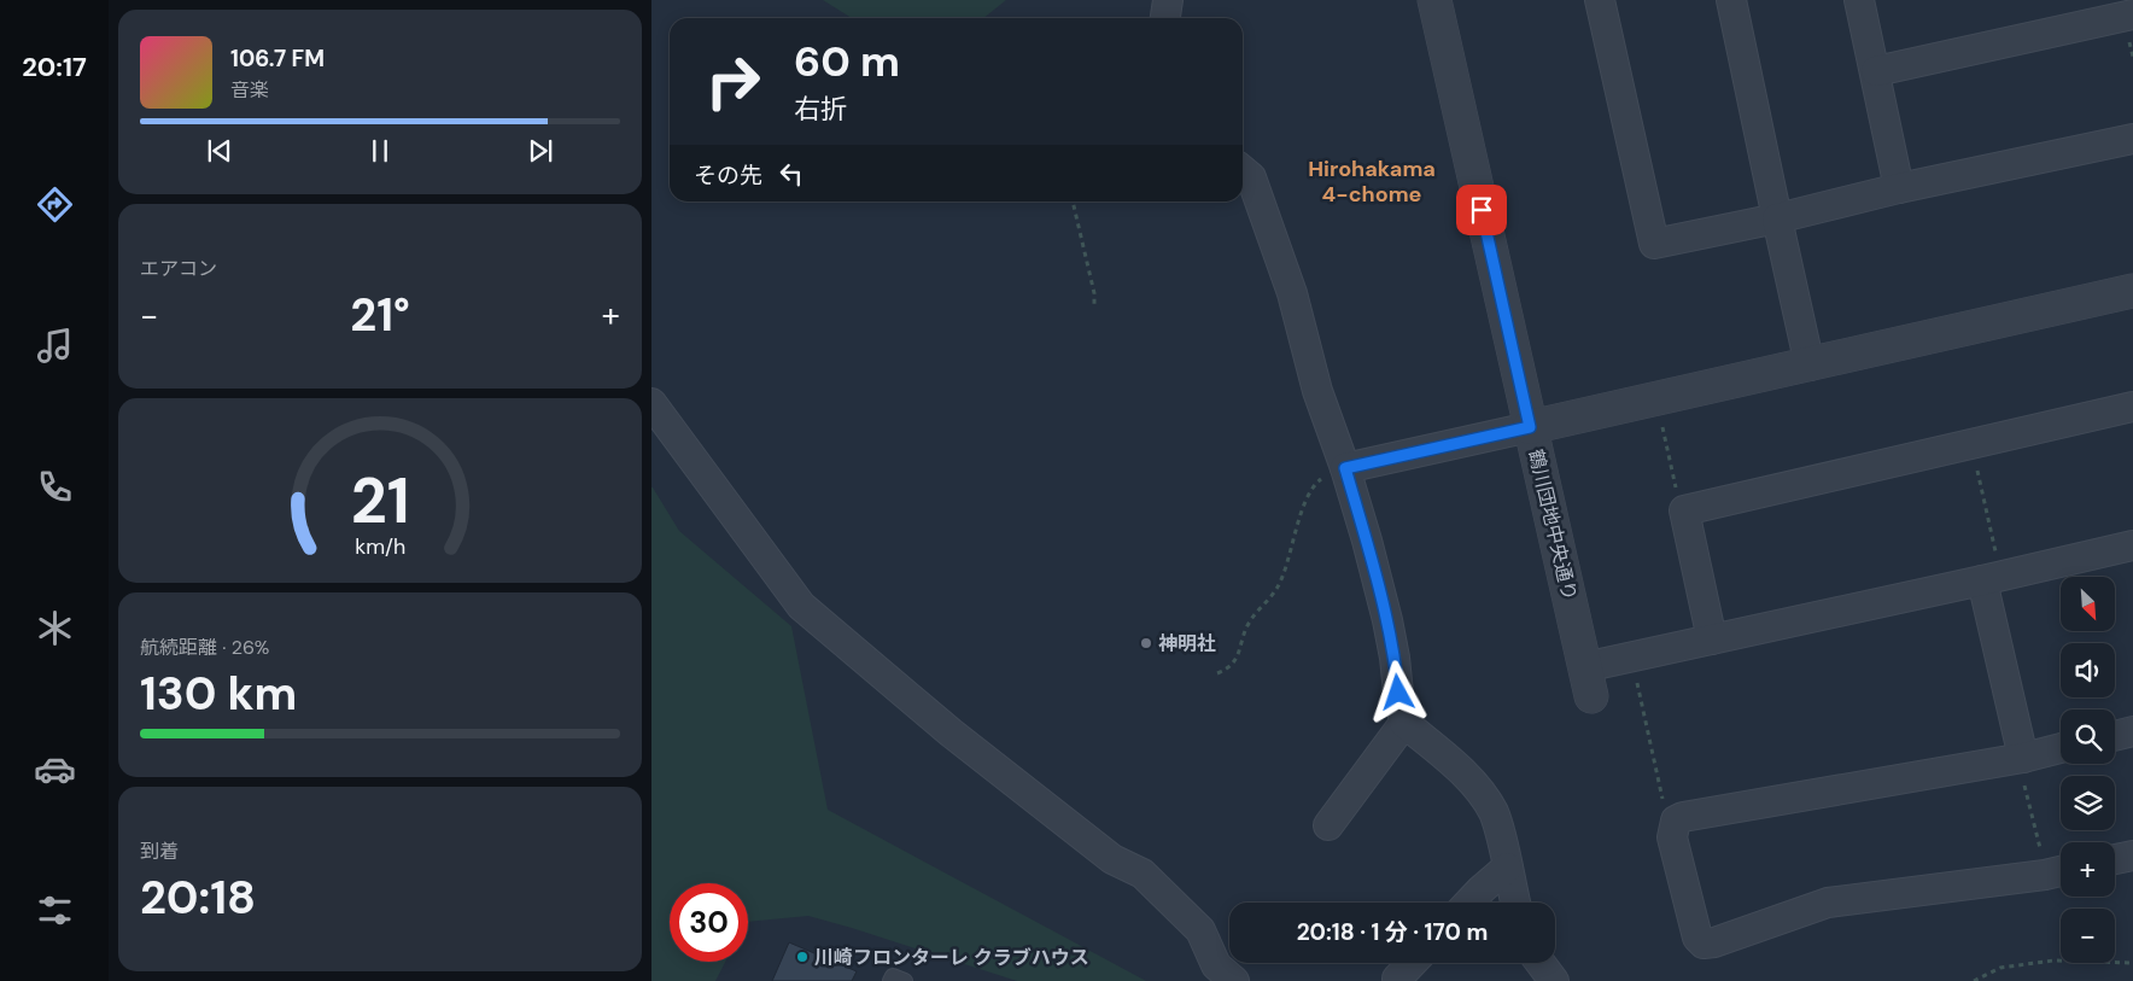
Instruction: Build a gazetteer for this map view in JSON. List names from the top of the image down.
{
  "streets": {
    "street": ["鶴川団地中央通り"]
  },
  "districts": ["Hirohakama 4-chome"],
  "places": ["神明社", "川崎フロンターレ クラブハウス"],
  "north": "bottom right",
  "page": {
    "tabs": "20:17",
    "turn": ["60 m", "右折"],
    "song": ["106.7 FM", "音楽"],
    "then": "その先",
    "tile": [
      "エアコン",
      ["航続距離 · 26%", "130 km"],
      ["到着", "20:18"]
    ],
    "heat": ["−", "21°", "+"],
    "map_buttons": ["+", "−"],
    "limit": "30",
    "trip": "20:18 · 1 分 · 170 m",
    "gauge": ["21", "km/h"]
  }
}
